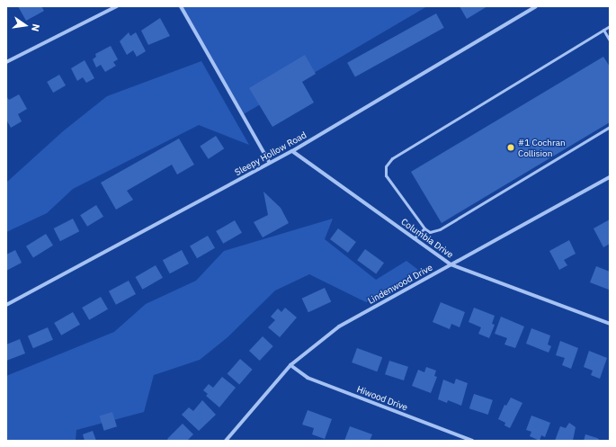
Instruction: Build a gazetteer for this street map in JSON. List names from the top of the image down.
{
  "streets": {
    "street": [
      "Sleepy Hollow Road",
      "Columbia Drive",
      "Lindenwood Drive",
      "Hiwood Drive"
    ]
  },
  "crossings": [
    ["Sleepy Hollow Road", "Columbia Drive"],
    ["Columbia Drive", "Lindenwood Drive"],
    ["Lindenwood Drive", "Hiwood Drive"]
  ],
  "places": ["#1 Cochran Collision"],
  "north": "right"
}
